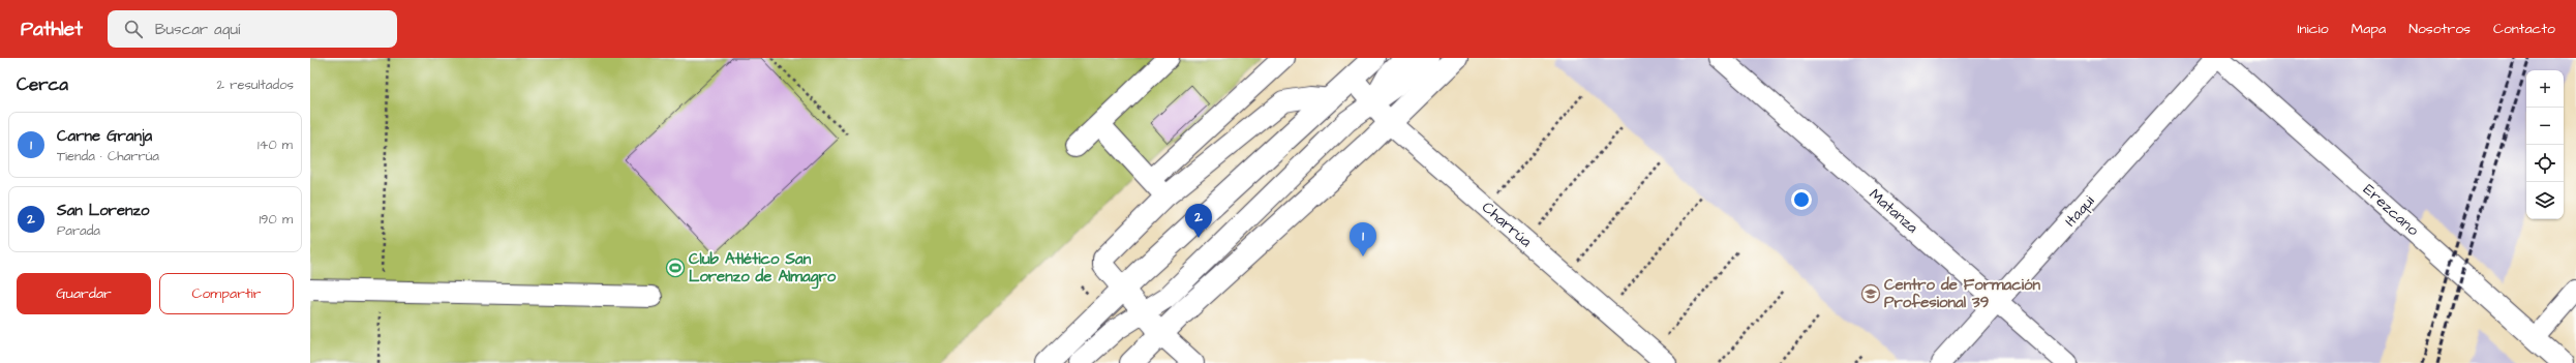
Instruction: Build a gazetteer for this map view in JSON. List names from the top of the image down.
{
  "streets": {
    "street": [
      "Erezcano",
      "Matanza",
      "Itaqui",
      "Charrúa"
    ]
  },
  "crossings": [
    ["Erezcano", "Itaqui"],
    ["Matanza", "Itaqui"]
  ],
  "places": {
    "sports": ["Club Atlético San Lorenzo de Almagro"],
    "school or university": ["Centro de Formación Profesional 39"]
  },
  "page": {
    "header": "Pathlet",
    "search": "Buscar aquí",
    "nav": [
      "Inicio",
      "Mapa",
      "Nosotros",
      "Contacto"
    ],
    "heading": ["Cerca", "2 resultados"],
    "map_buttons": ["+", "−"],
    "list": [
      {
        "mark": "1",
        "name": "Carne Granja",
        "note": "Tienda · Charrúa",
        "value": "140 m"
      },
      {
        "mark": "2",
        "name": "San Lorenzo",
        "note": "Parada",
        "value": "190 m"
      }
    ],
    "pins": ["2", "1"],
    "buttons": ["Guardar", "Compartir"]
  }
}
